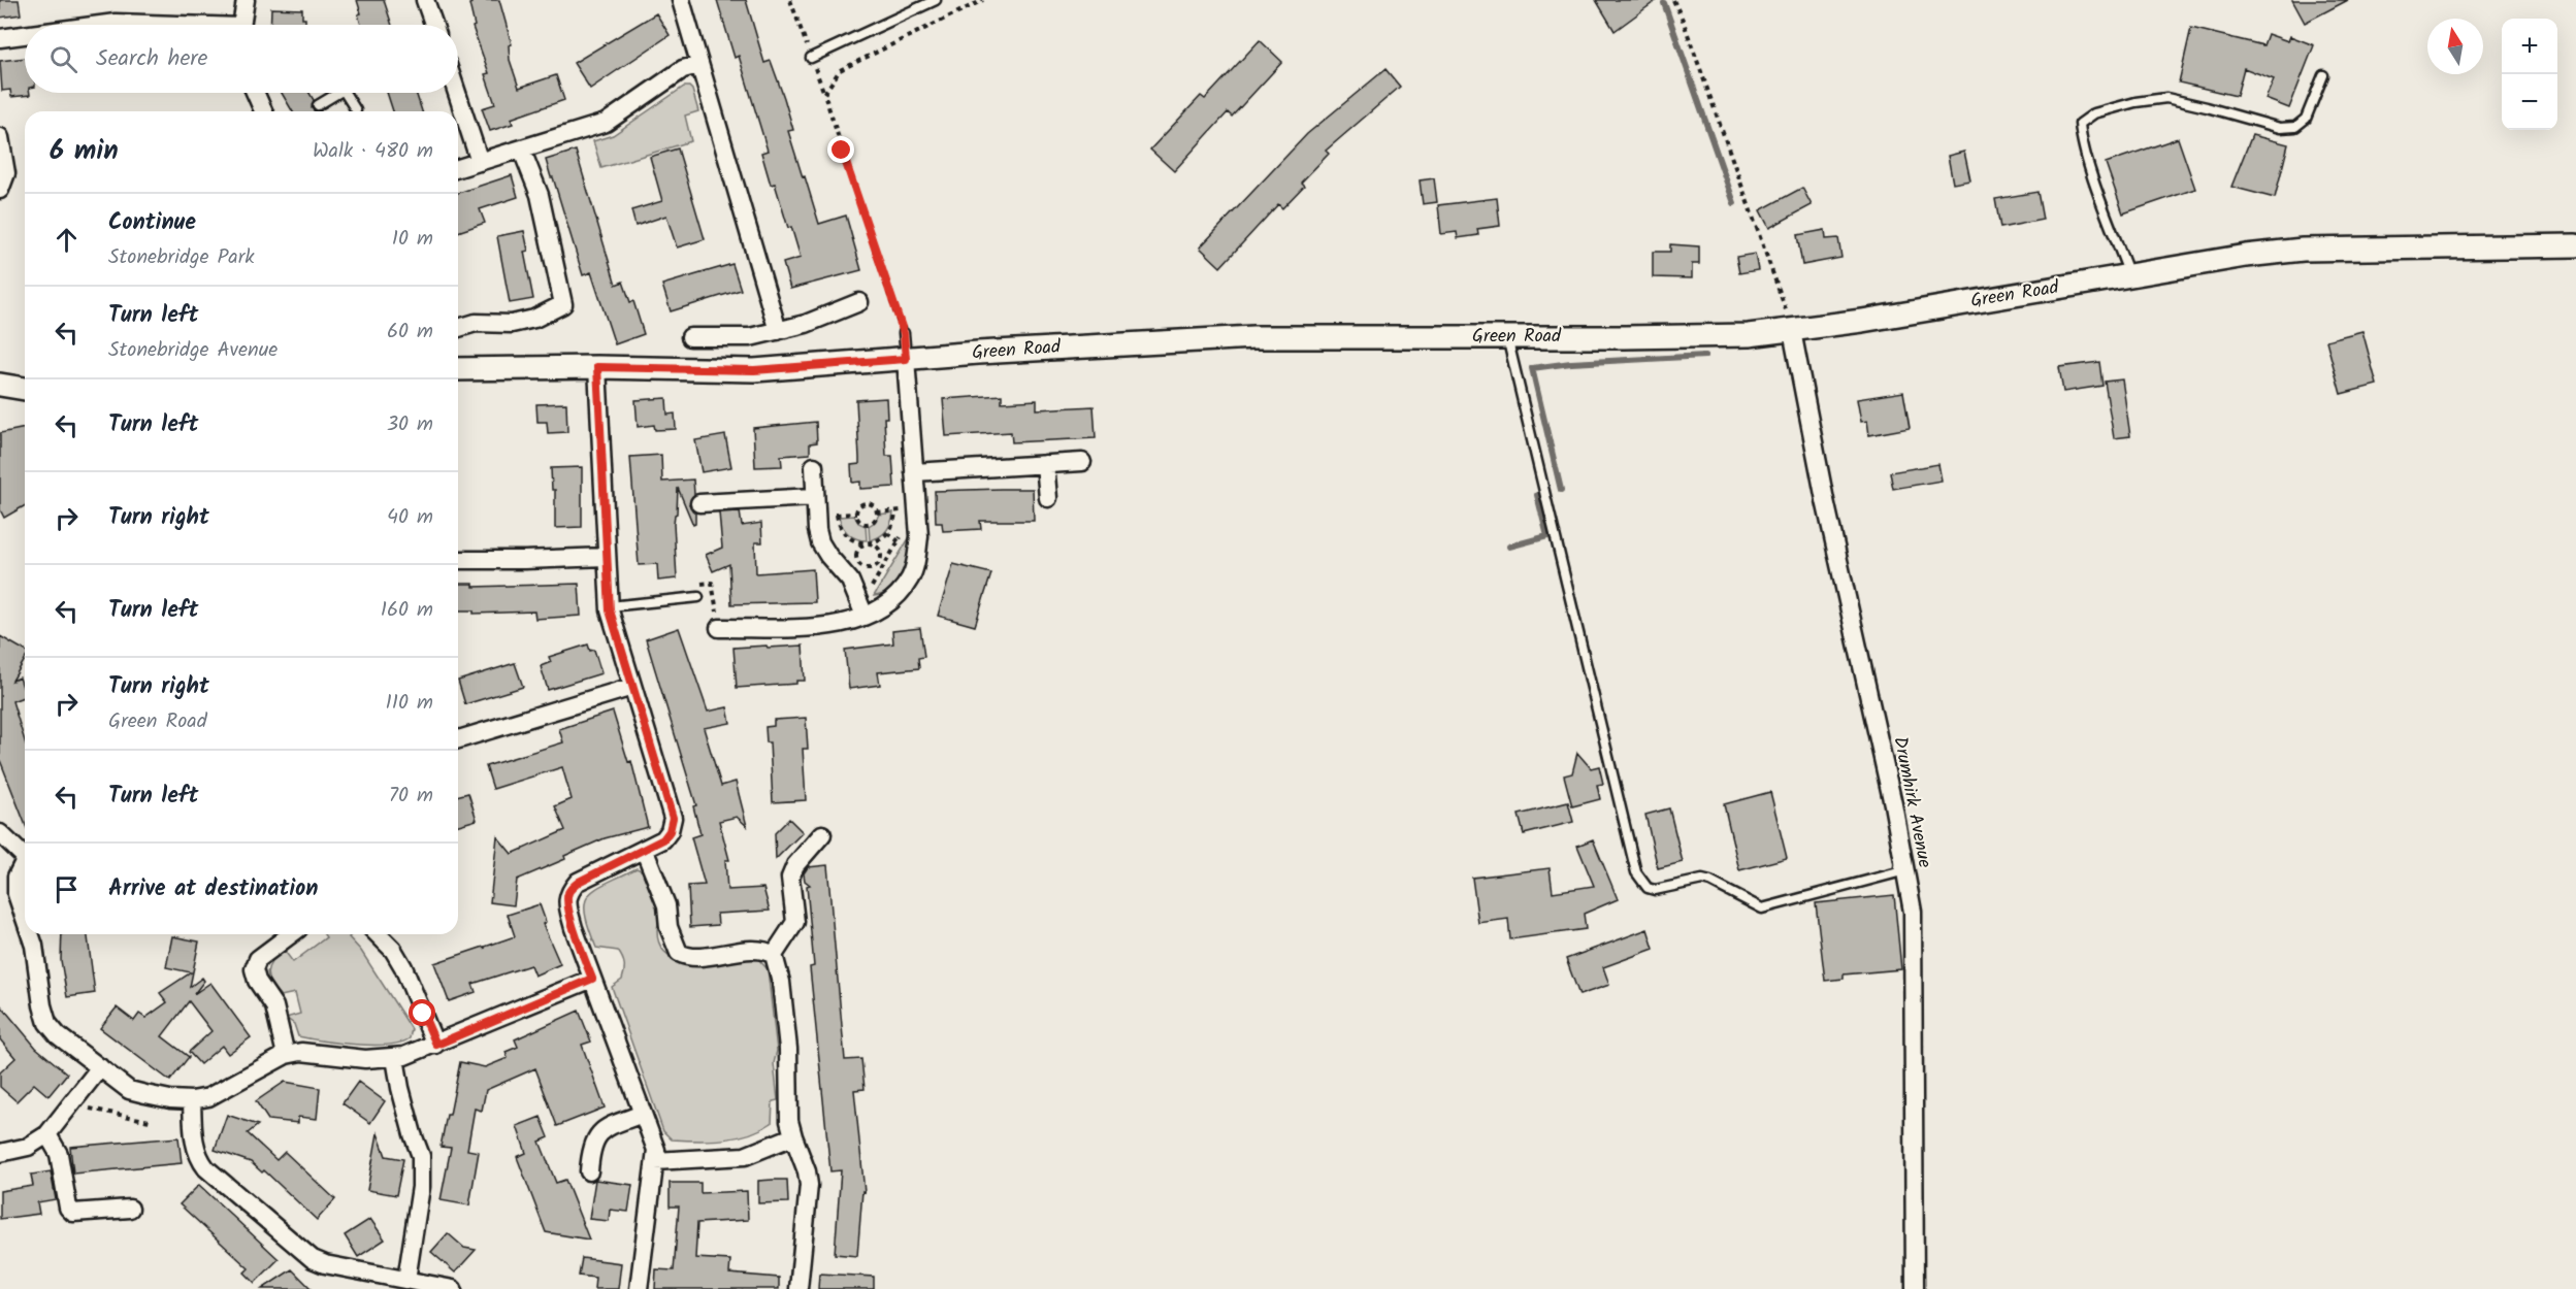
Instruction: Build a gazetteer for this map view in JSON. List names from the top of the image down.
{
  "streets": {
    "street": ["Green Road", "Drumhirk Avenue"]
  },
  "crossings": [
    ["Green Road", "Drumhirk Avenue"]
  ],
  "north": "top",
  "page": {
    "map_buttons": ["+", "−"],
    "search": "Search here",
    "heading": ["6 min", "Walk · 480 m"],
    "list": [
      ["Continue", "Stonebridge Park", "10 m"],
      ["Turn left", "Stonebridge Avenue", "60 m"],
      ["Turn left", "30 m"],
      ["Turn right", "40 m"],
      ["Turn left", "160 m"],
      ["Turn right", "Green Road", "110 m"],
      ["Turn left", "70 m"],
      "Arrive at destination"
    ]
  }
}
